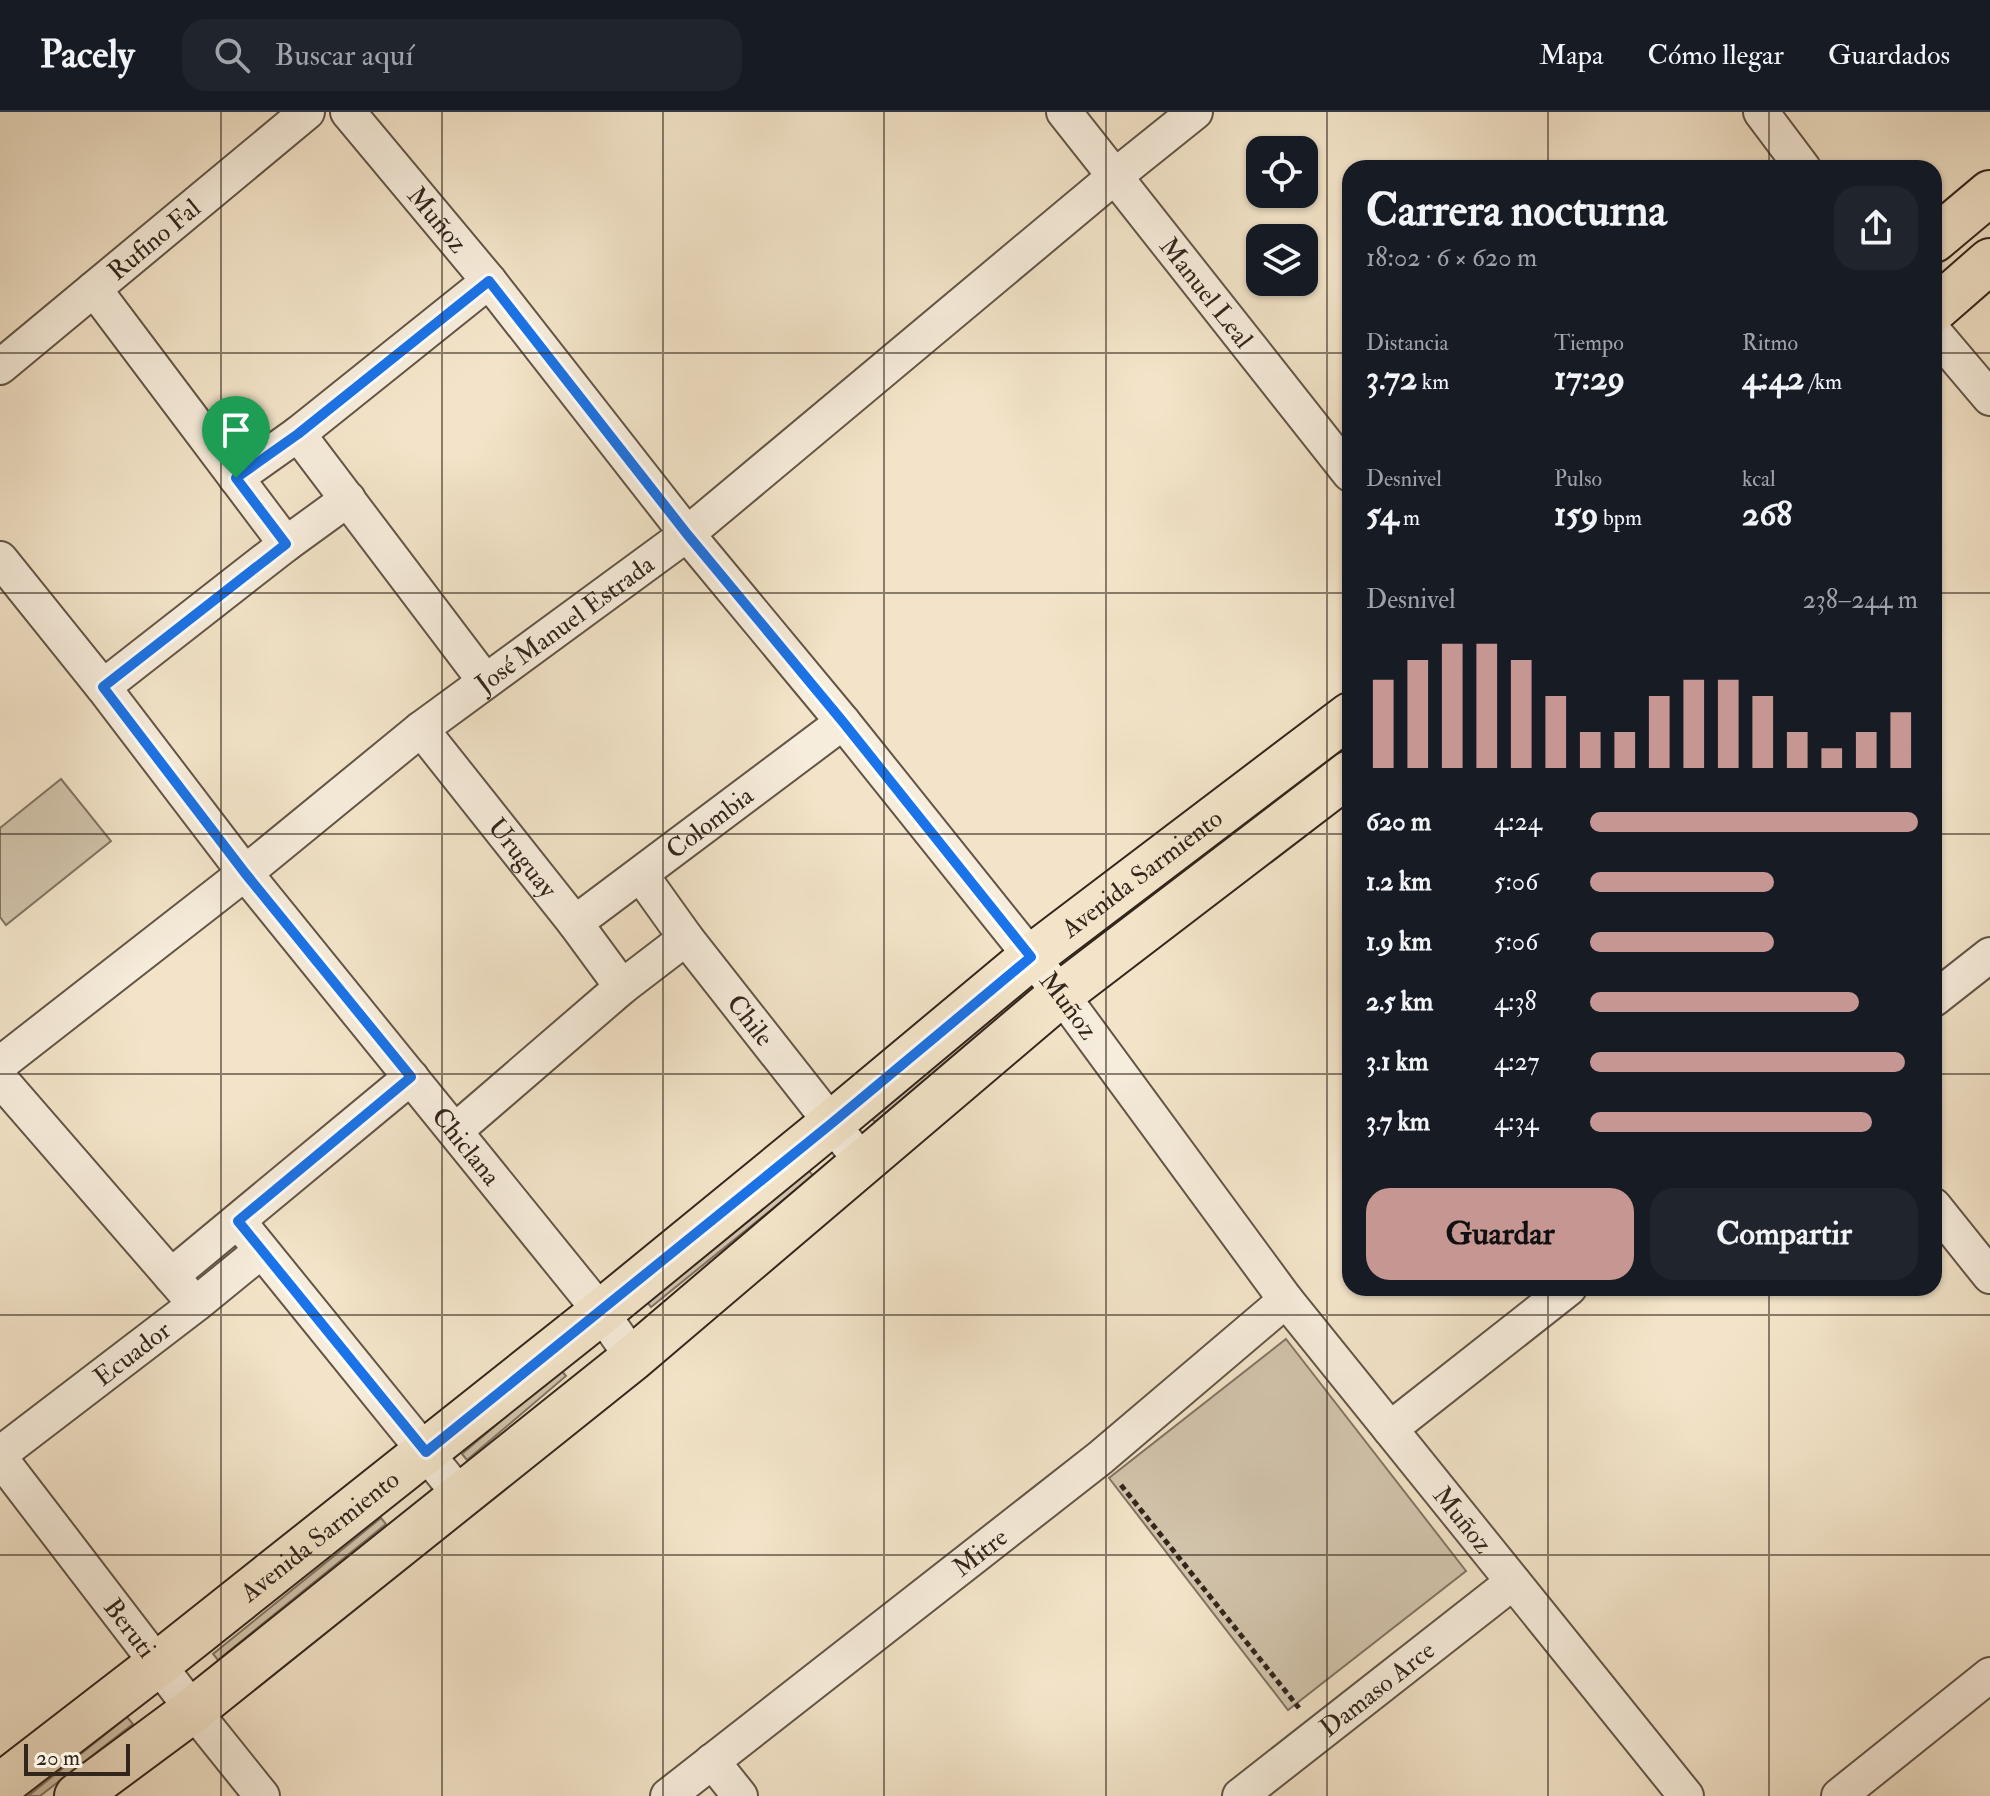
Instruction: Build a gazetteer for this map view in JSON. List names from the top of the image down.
{
  "streets": {
    "main road": ["Avenida Sarmiento"],
    "street": [
      "Muñoz",
      "Rufino Fal",
      "Manuel Leal",
      "José Manuel Estrada",
      "Colombia",
      "Uruguay",
      "Chile",
      "Chiclana",
      "Ecuador",
      "Mitre",
      "Beruti",
      "Damaso Arce"
    ]
  },
  "crossings": [
    ["Muñoz", "José Manuel Estrada"],
    ["Muñoz", "Colombia"],
    ["Muñoz", "Avenida Sarmiento"],
    ["Muñoz", "Mitre"],
    ["Muñoz", "Damaso Arce"],
    ["Manuel Leal", "José Manuel Estrada"],
    ["José Manuel Estrada", "Uruguay"],
    ["José Manuel Estrada", "Chiclana"],
    ["Colombia", "Uruguay"],
    ["Colombia", "Chile"],
    ["Avenida Sarmiento", "Chile"],
    ["Avenida Sarmiento", "Chiclana"],
    ["Avenida Sarmiento", "Beruti"],
    ["Ecuador", "Beruti"]
  ],
  "scale_bar": "20 m",
  "page": {
    "header": "Pacely",
    "search": "Buscar aquí",
    "nav": ["Mapa", "Cómo llegar", "Guardados"],
    "heading": ["Carrera nocturna", "18:02 · 6 × 620 m"],
    "stats": [
      ["Distancia", "3.72 km"],
      ["Tiempo", "17:29"],
      ["Ritmo", "4:42 /km"],
      ["Desnivel", "54 m"],
      ["Pulso", "159 bpm"],
      ["kcal", "268"]
    ],
    "chart": ["Desnivel", "238–244 m"],
    "list": [
      {
        "name": "620 m",
        "note": "4:24"
      },
      {
        "name": "1.2 km",
        "note": "5:06"
      },
      {
        "name": "1.9 km",
        "note": "5:06"
      },
      {
        "name": "2.5 km",
        "note": "4:38"
      },
      {
        "name": "3.1 km",
        "note": "4:27"
      },
      {
        "name": "3.7 km",
        "note": "4:34"
      }
    ],
    "buttons": ["Guardar", "Compartir"],
    "scale": "20 m"
  }
}
